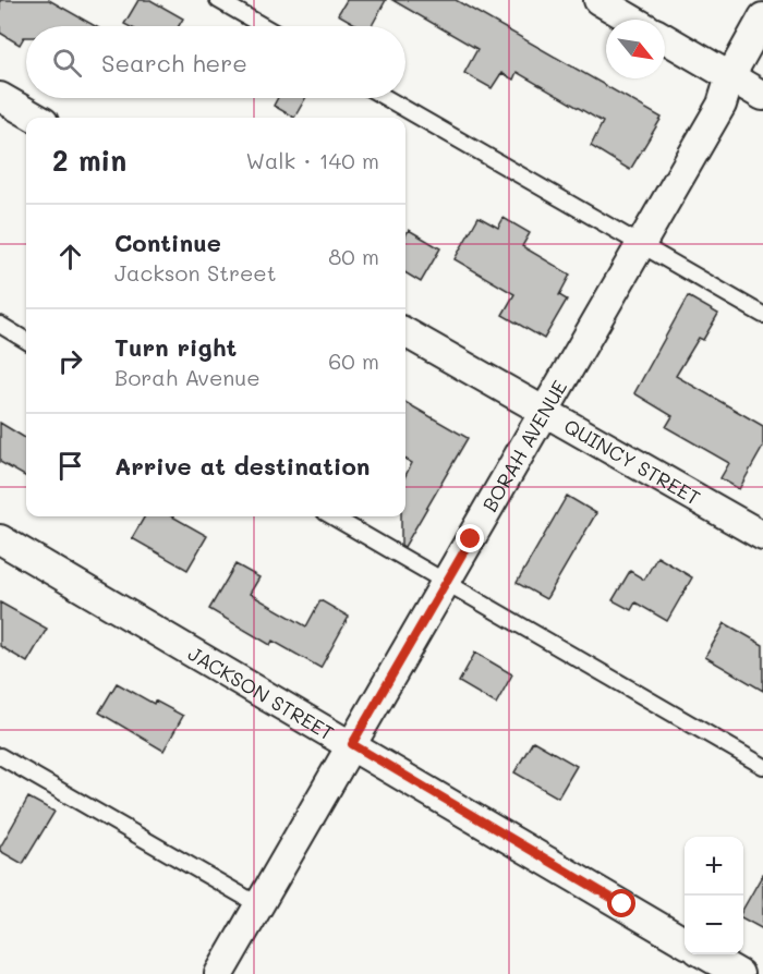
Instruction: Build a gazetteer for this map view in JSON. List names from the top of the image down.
{
  "streets": {
    "street": ["BORAH AVENUE", "QUINCY STREET", "JACKSON STREET"]
  },
  "crossings": [
    ["BORAH AVENUE", "QUINCY STREET"],
    ["BORAH AVENUE", "JACKSON STREET"]
  ],
  "north": "bottom right",
  "page": {
    "search": "Search here",
    "heading": ["2 min", "Walk · 140 m"],
    "list": [
      ["Continue", "Jackson Street", "80 m"],
      ["Turn right", "Borah Avenue", "60 m"],
      "Arrive at destination"
    ],
    "map_buttons": ["+", "−"]
  }
}
